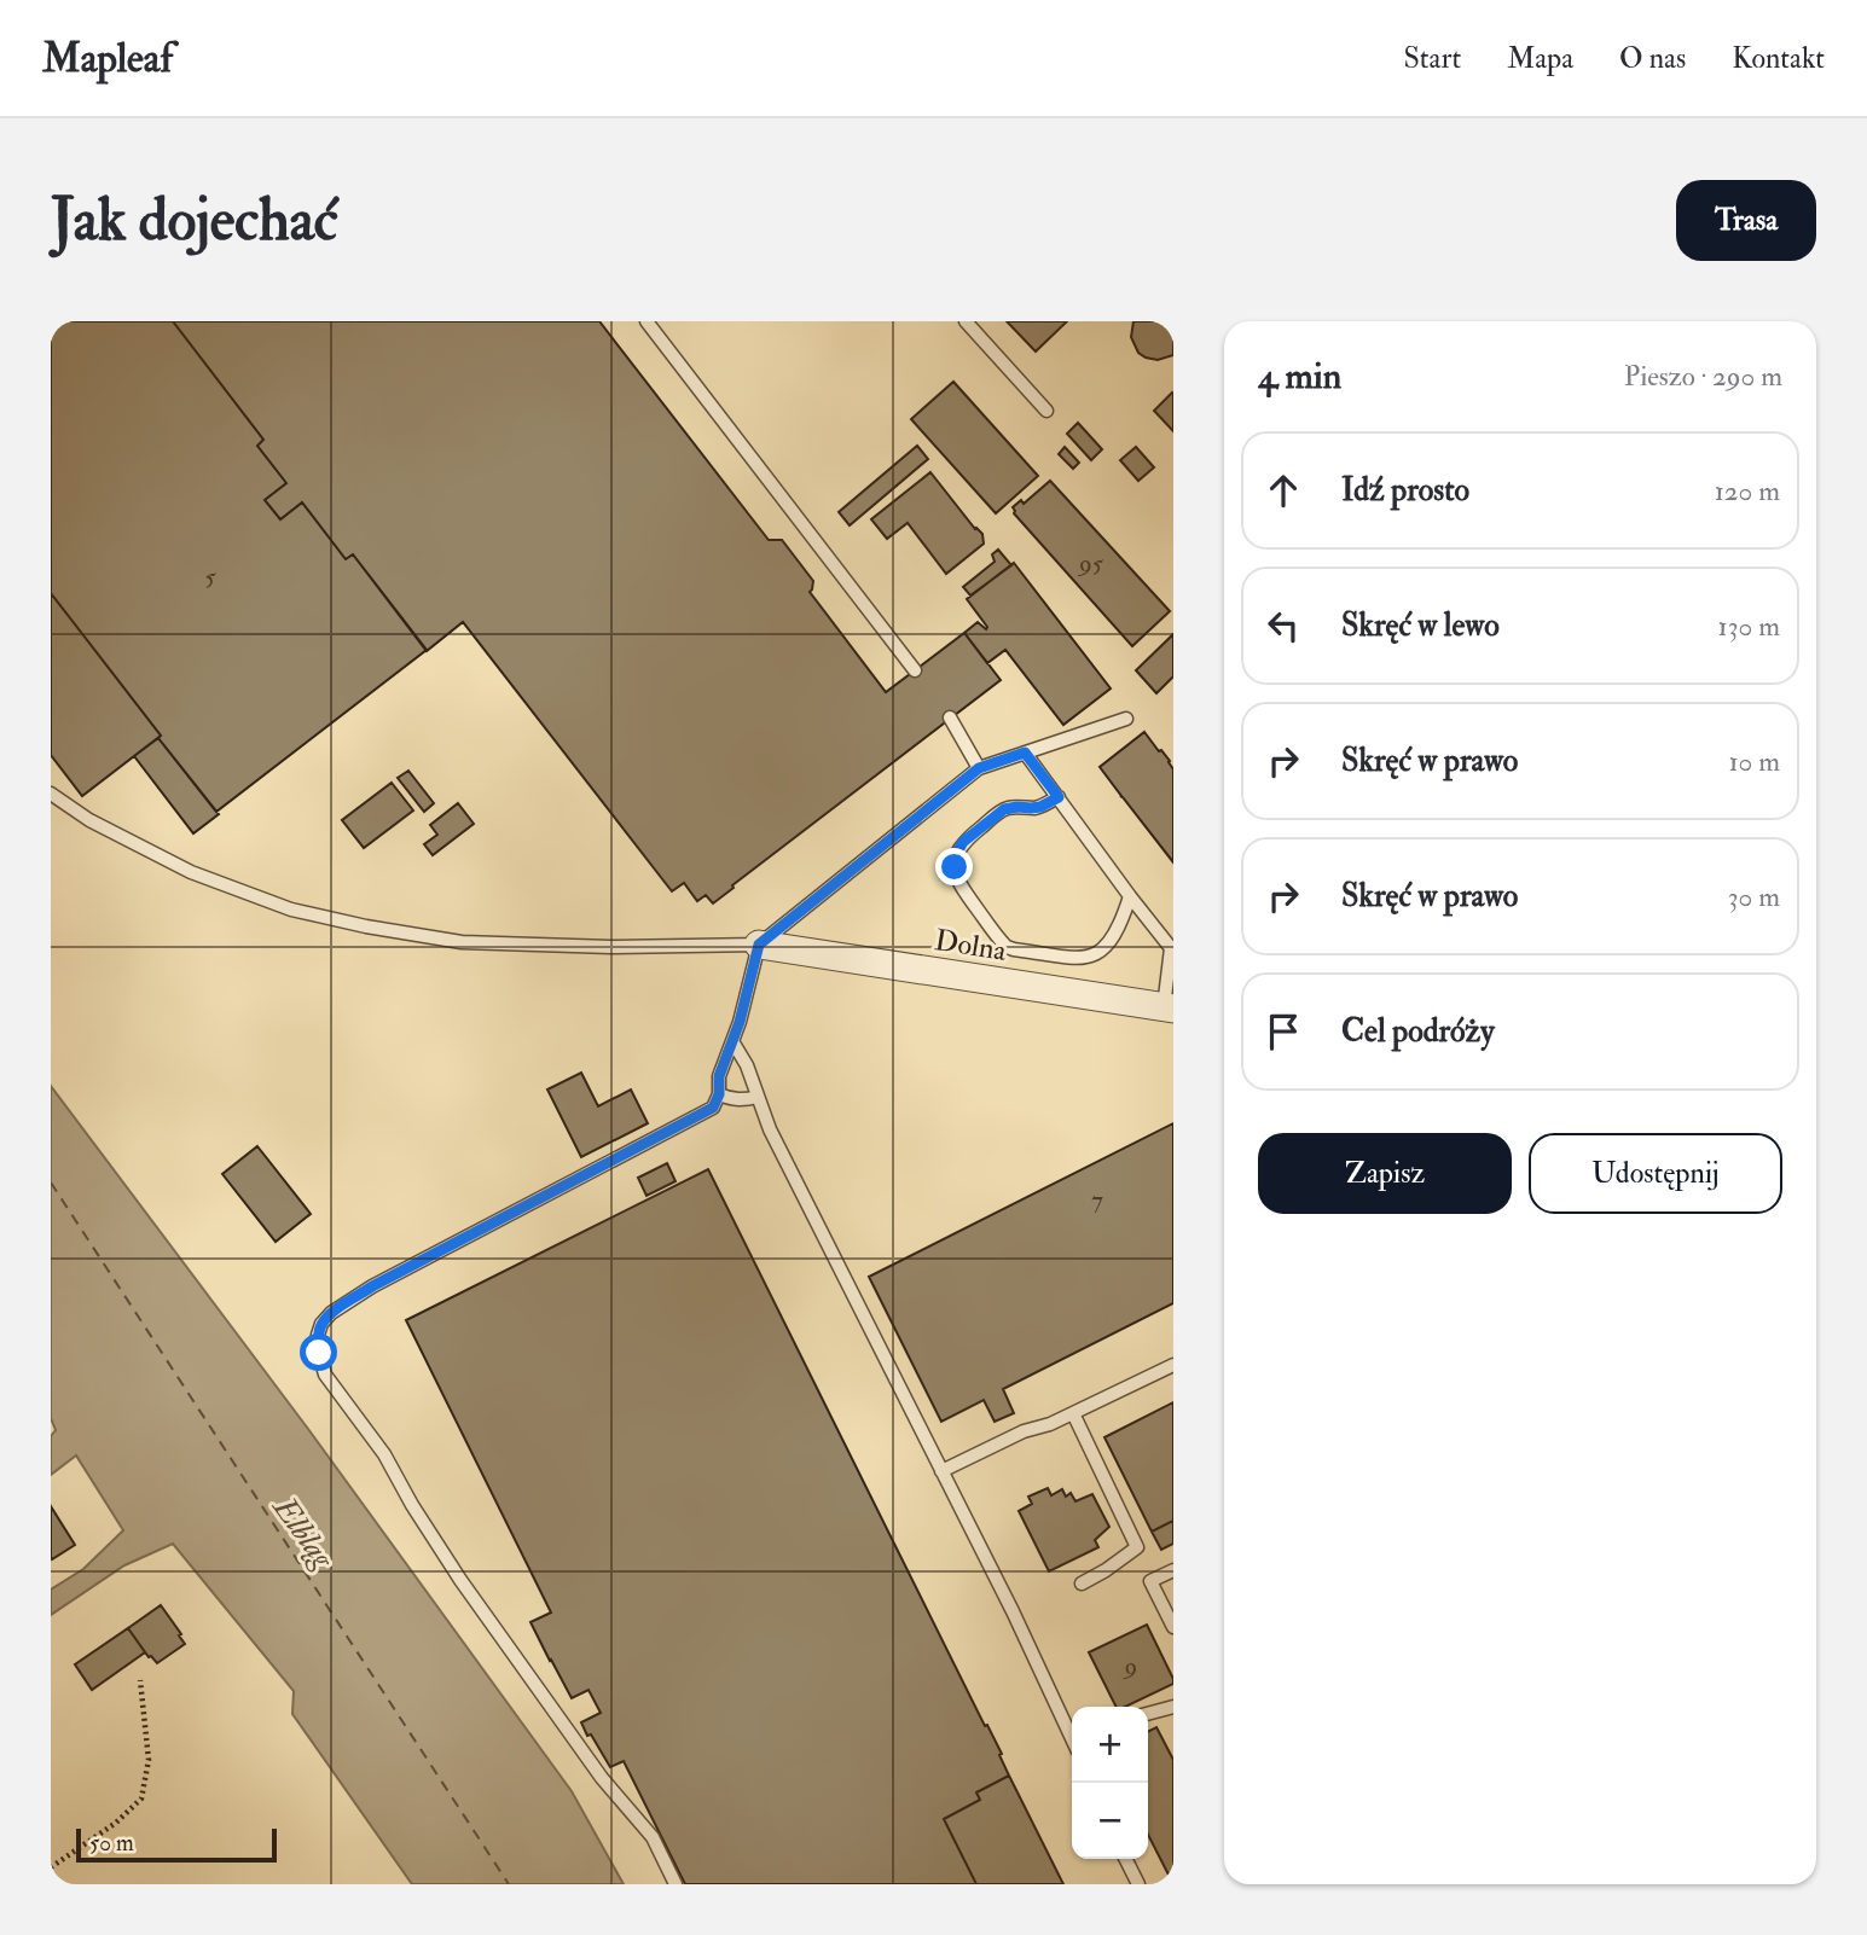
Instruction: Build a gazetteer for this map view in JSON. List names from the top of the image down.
{
  "streets": {
    "street": ["Dolna"]
  },
  "water": ["Elbląg"],
  "house_numbers": [
    "95",
    "5",
    "7",
    "9"
  ],
  "scale_bar": "50 m",
  "page": {
    "header": "Mapleaf",
    "nav": [
      "Start",
      "Mapa",
      "O nas",
      "Kontakt"
    ],
    "buttons": [
      "Trasa",
      ["Zapisz", "Udostępnij"]
    ],
    "title": "Jak dojechać",
    "heading": ["4 min", "Pieszo · 290 m"],
    "list": [
      ["Idź prosto", "120 m"],
      ["Skręć w lewo", "130 m"],
      ["Skręć w prawo", "10 m"],
      ["Skręć w prawo", "30 m"],
      "Cel podróży"
    ],
    "map_buttons": ["+", "−"],
    "scale": "50 m"
  }
}
